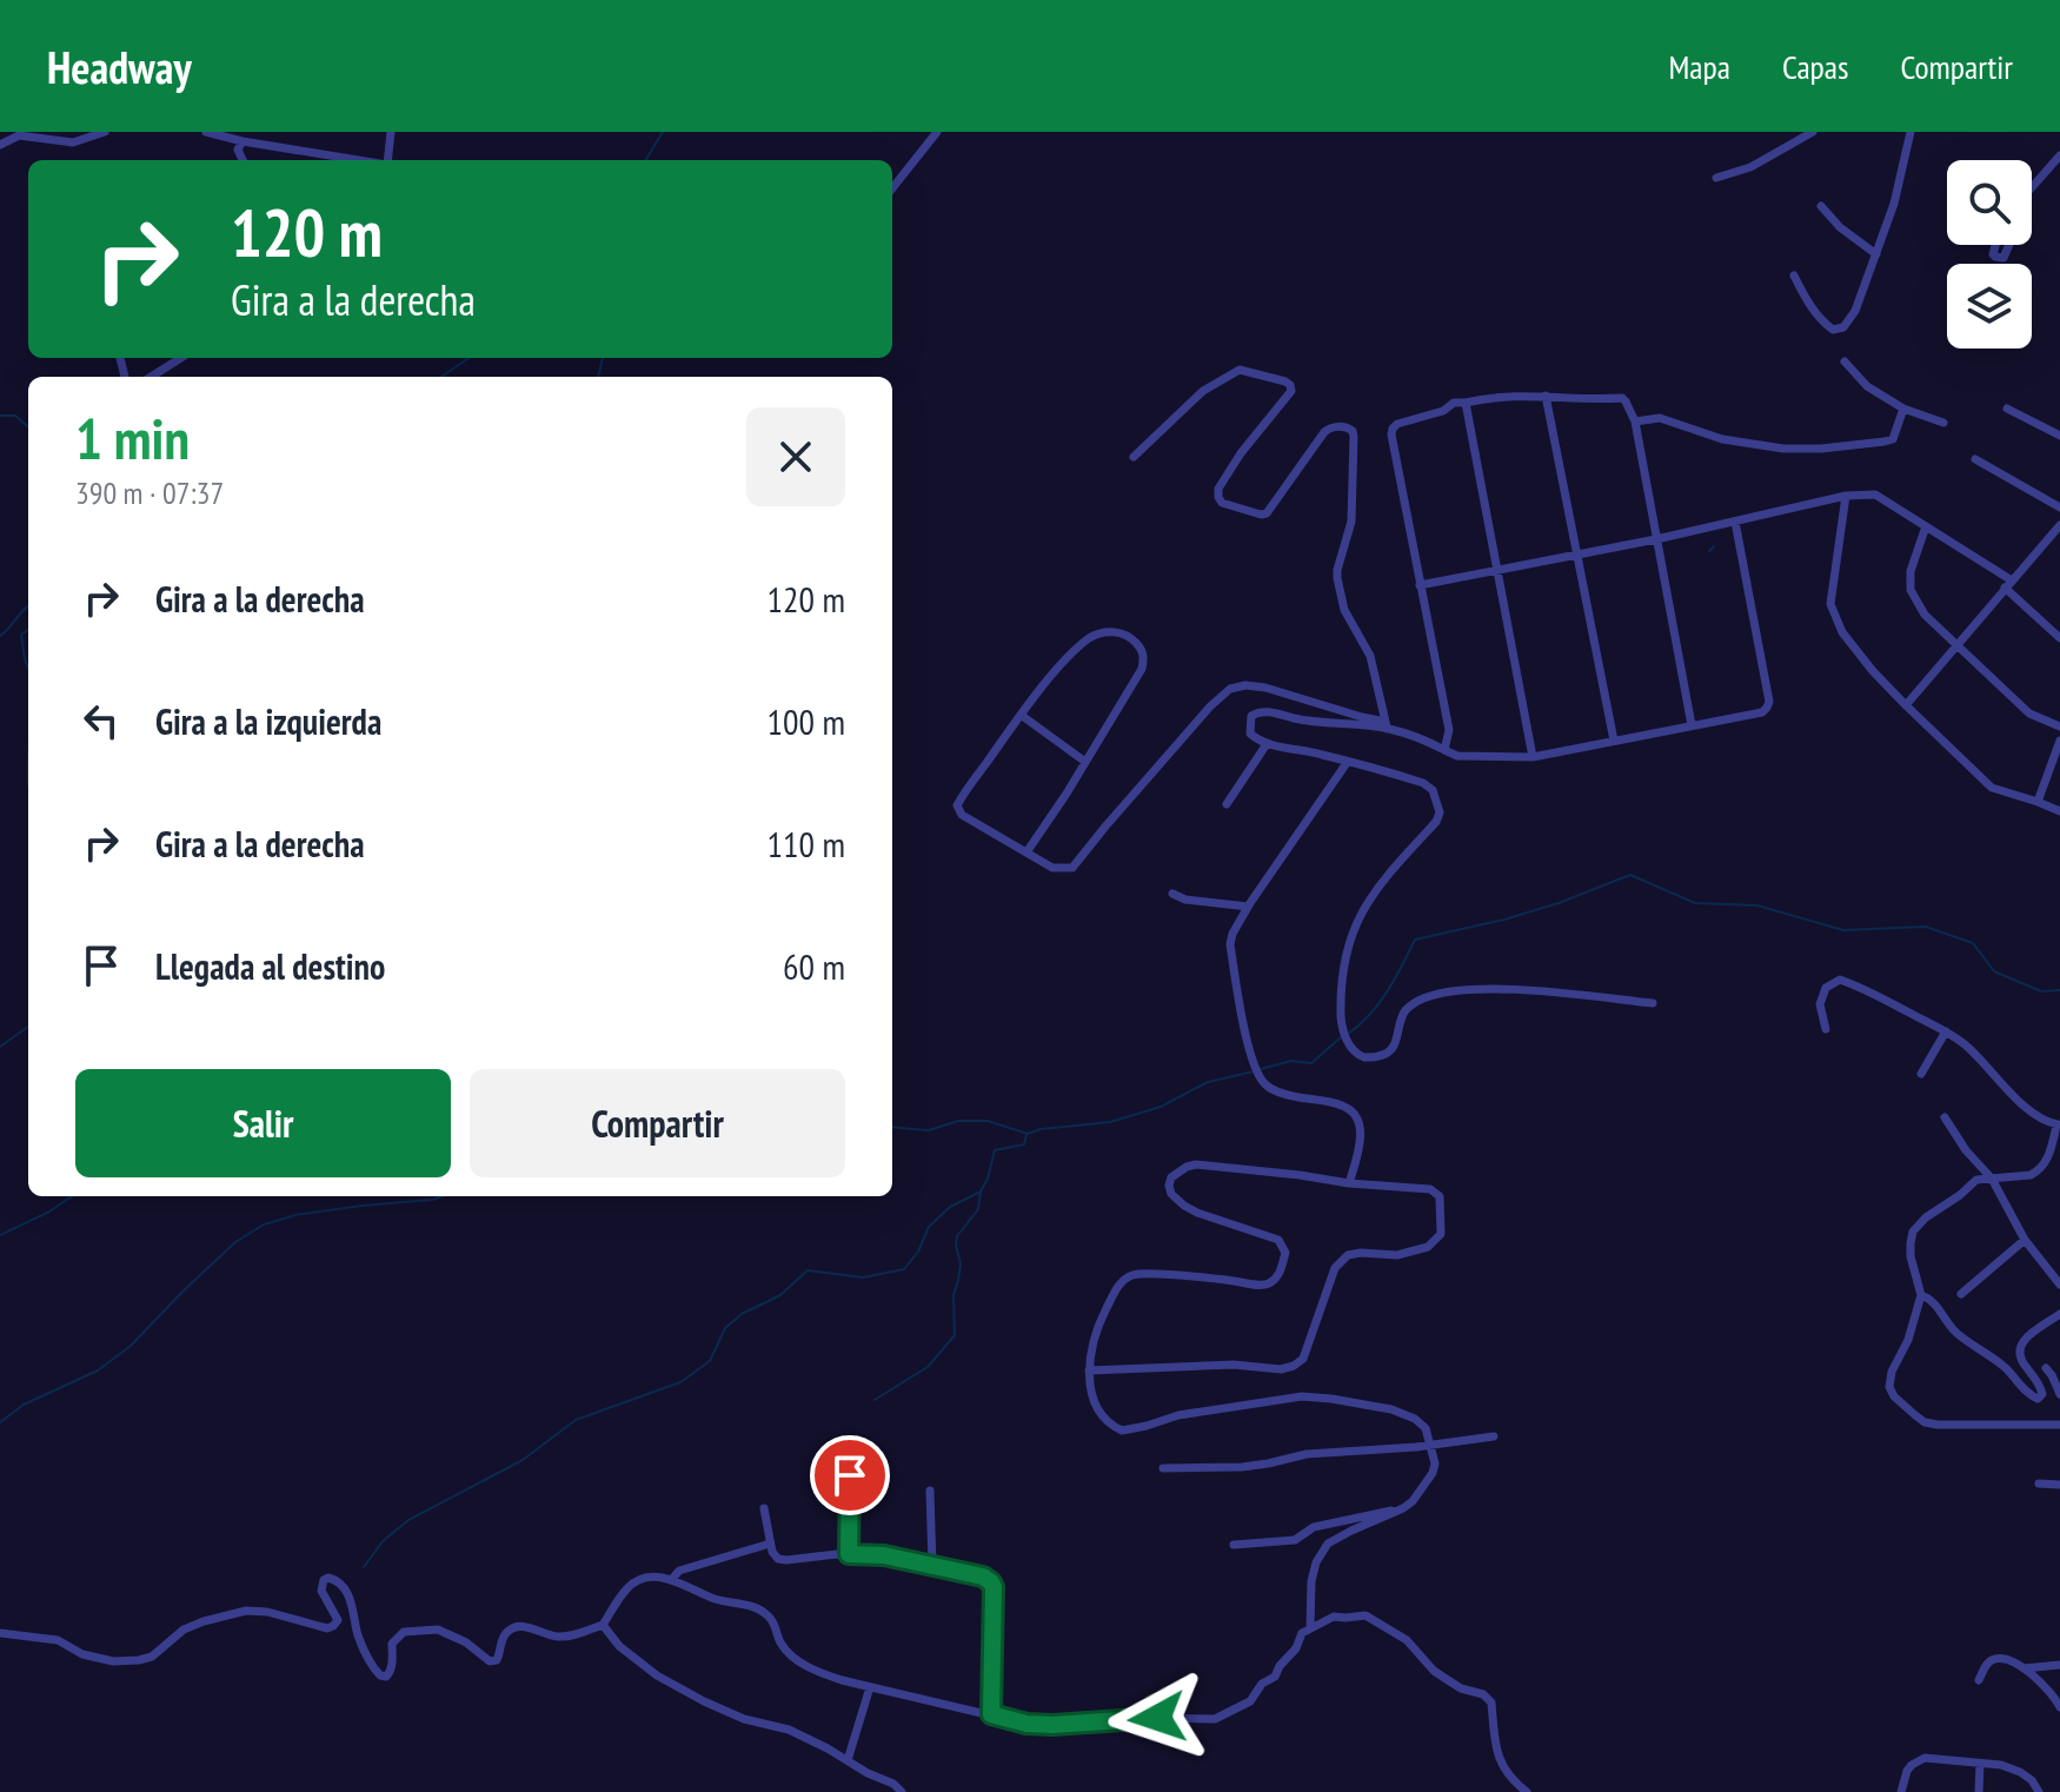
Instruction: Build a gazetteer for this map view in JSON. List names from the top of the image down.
{
  "page": {
    "header": "Headway",
    "nav": ["Mapa", "Capas", "Compartir"],
    "turn": ["120 m", "Gira a la derecha"],
    "heading": ["1 min", "390 m · 07:37"],
    "list": [
      {
        "name": "Gira a la derecha",
        "value": "120 m"
      },
      {
        "name": "Gira a la izquierda",
        "value": "100 m"
      },
      {
        "name": "Gira a la derecha",
        "value": "110 m"
      },
      {
        "name": "Llegada al destino",
        "value": "60 m"
      }
    ],
    "buttons": ["Salir", "Compartir"]
  }
}
